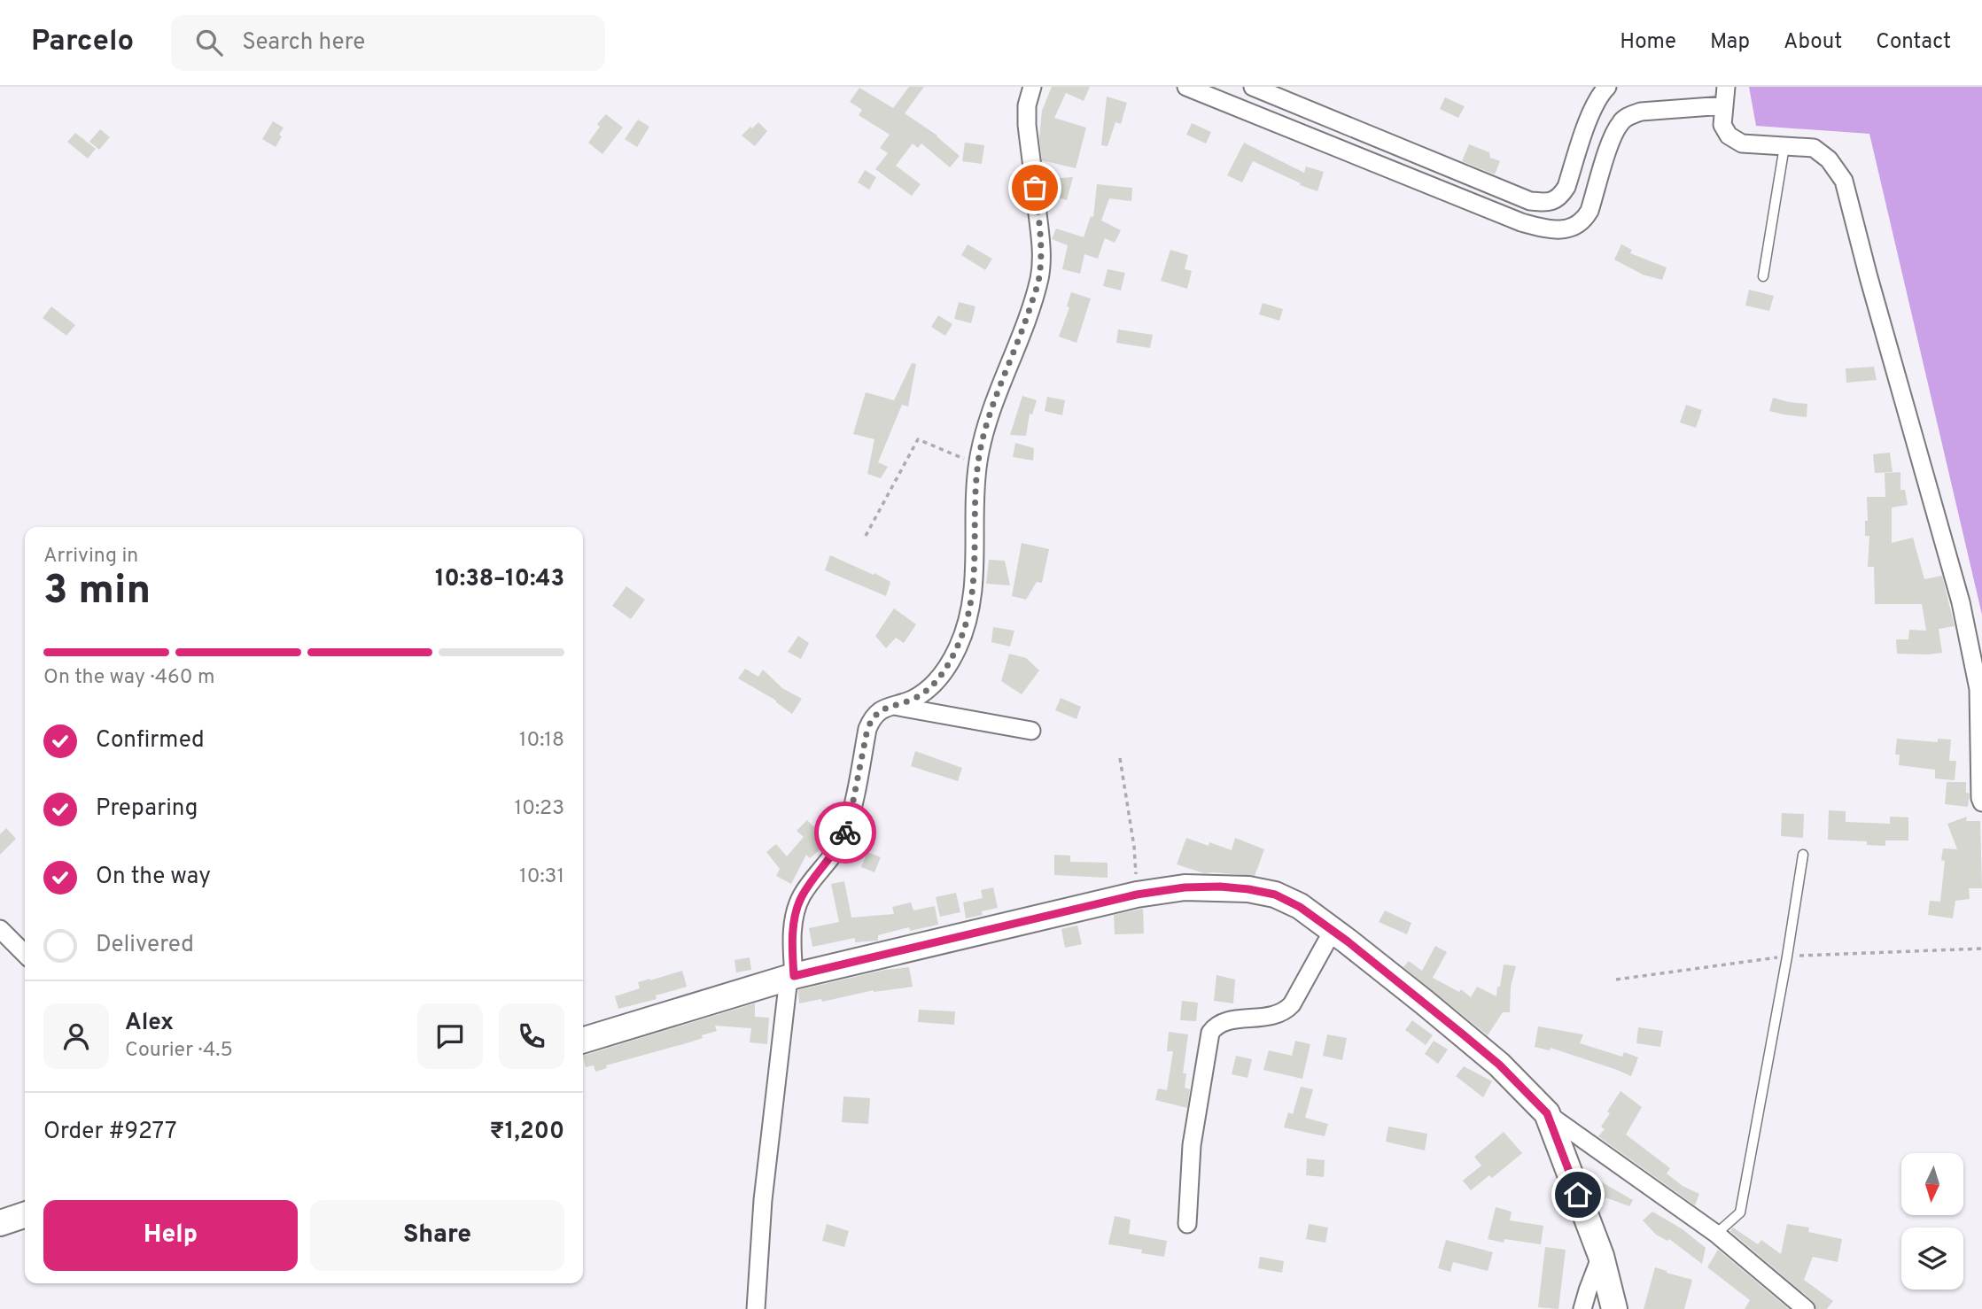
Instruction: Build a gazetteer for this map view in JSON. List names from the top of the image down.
{
  "north": "bottom",
  "page": {
    "header": "Parcelo",
    "search": "Search here",
    "nav": [
      "Home",
      "Map",
      "About",
      "Contact"
    ],
    "heading": ["3 min", "Arriving in", "10:38–10:43"],
    "panel": [
      "Alex",
      "Courier · 4.5",
      "Order #9277",
      "₹1,200"
    ],
    "bar": "On the way · 460 m",
    "list": [
      ["Confirmed", "10:18"],
      ["Preparing", "10:23"],
      ["On the way", "10:31"],
      "Delivered"
    ],
    "buttons": ["Help", "Share"]
  }
}
